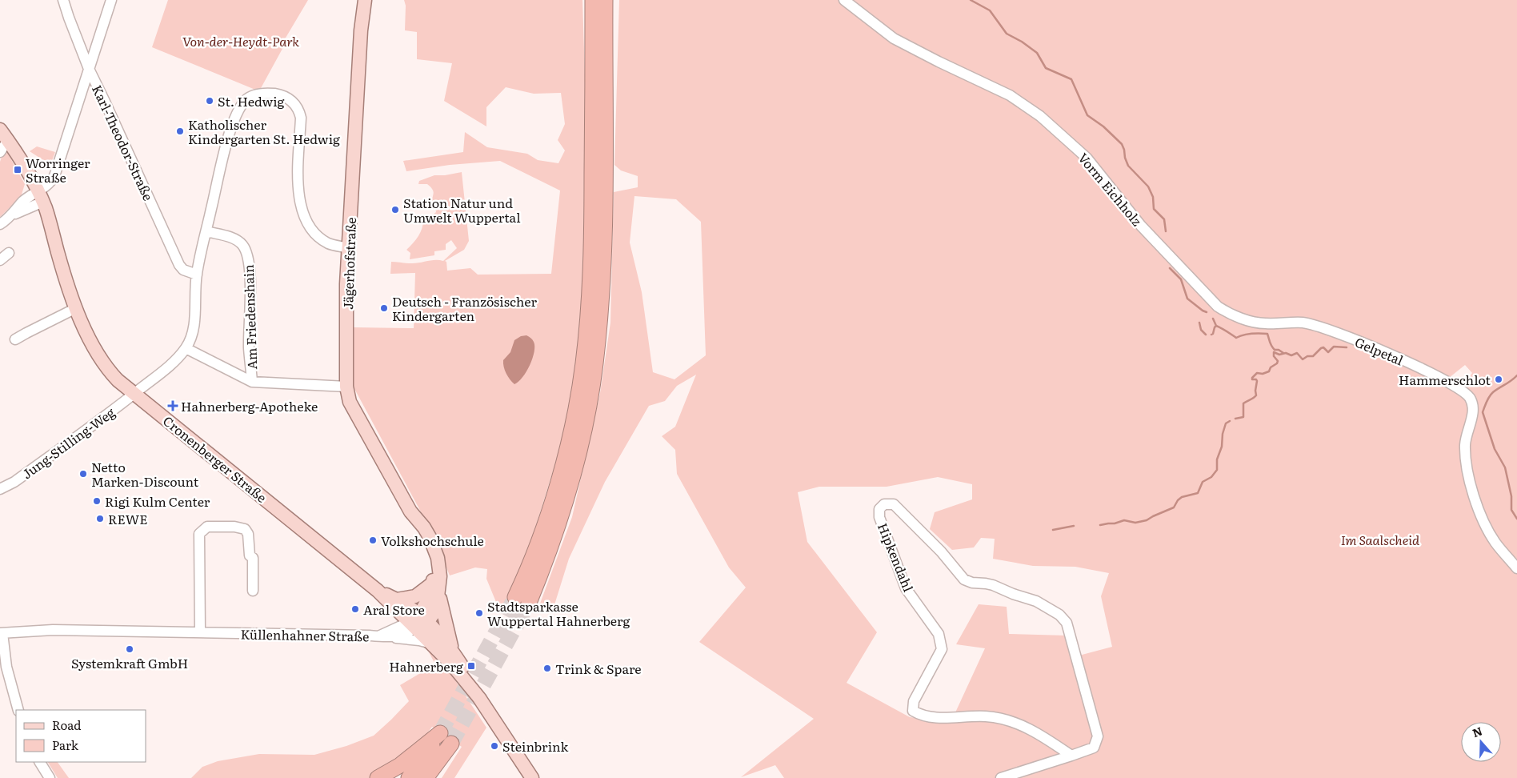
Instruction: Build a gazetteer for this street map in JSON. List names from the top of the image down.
{
  "streets": {
    "main road": ["Jägerhofstraße", "Cronenberger Straße"],
    "street": [
      "Karl-Theodor-Straße",
      "Vorm Eichholz",
      "Am Friedenshain",
      "Gelpetal",
      "Jung-Stilling-Weg",
      "Hipkendahl",
      "Küllenhahner Straße"
    ]
  },
  "crossings": [
    ["Vorm Eichholz", "Gelpetal"],
    ["Jägerhofstraße", "Am Friedenshain"],
    ["Jägerhofstraße", "Cronenberger Straße"],
    ["Jung-Stilling-Weg", "Cronenberger Straße"]
  ],
  "parks": ["Von-der-Heydt-Park", "Im Saalscheid"],
  "places": {
    "other": [
      "St. Hedwig",
      "Katholischer Kindergarten St. Hedwig",
      "Station Natur und Umwelt Wuppertal",
      "Deutsch - Französischer Kindergarten",
      "Hammerschlot",
      "Netto Marken-Discount",
      "Rigi Kulm Center",
      "REWE",
      "Volkshochschule",
      "Aral Store",
      "Stadtsparkasse Wuppertal Hahnerberg",
      "Systemkraft GmbH",
      "Trink & Spare",
      "Steinbrink"
    ],
    "transit": ["Worringer Straße", "Hahnerberg"],
    "health": ["Hahnerberg-Apotheke"]
  },
  "legend": ["Road", "Park"],
  "north": "top"
}
